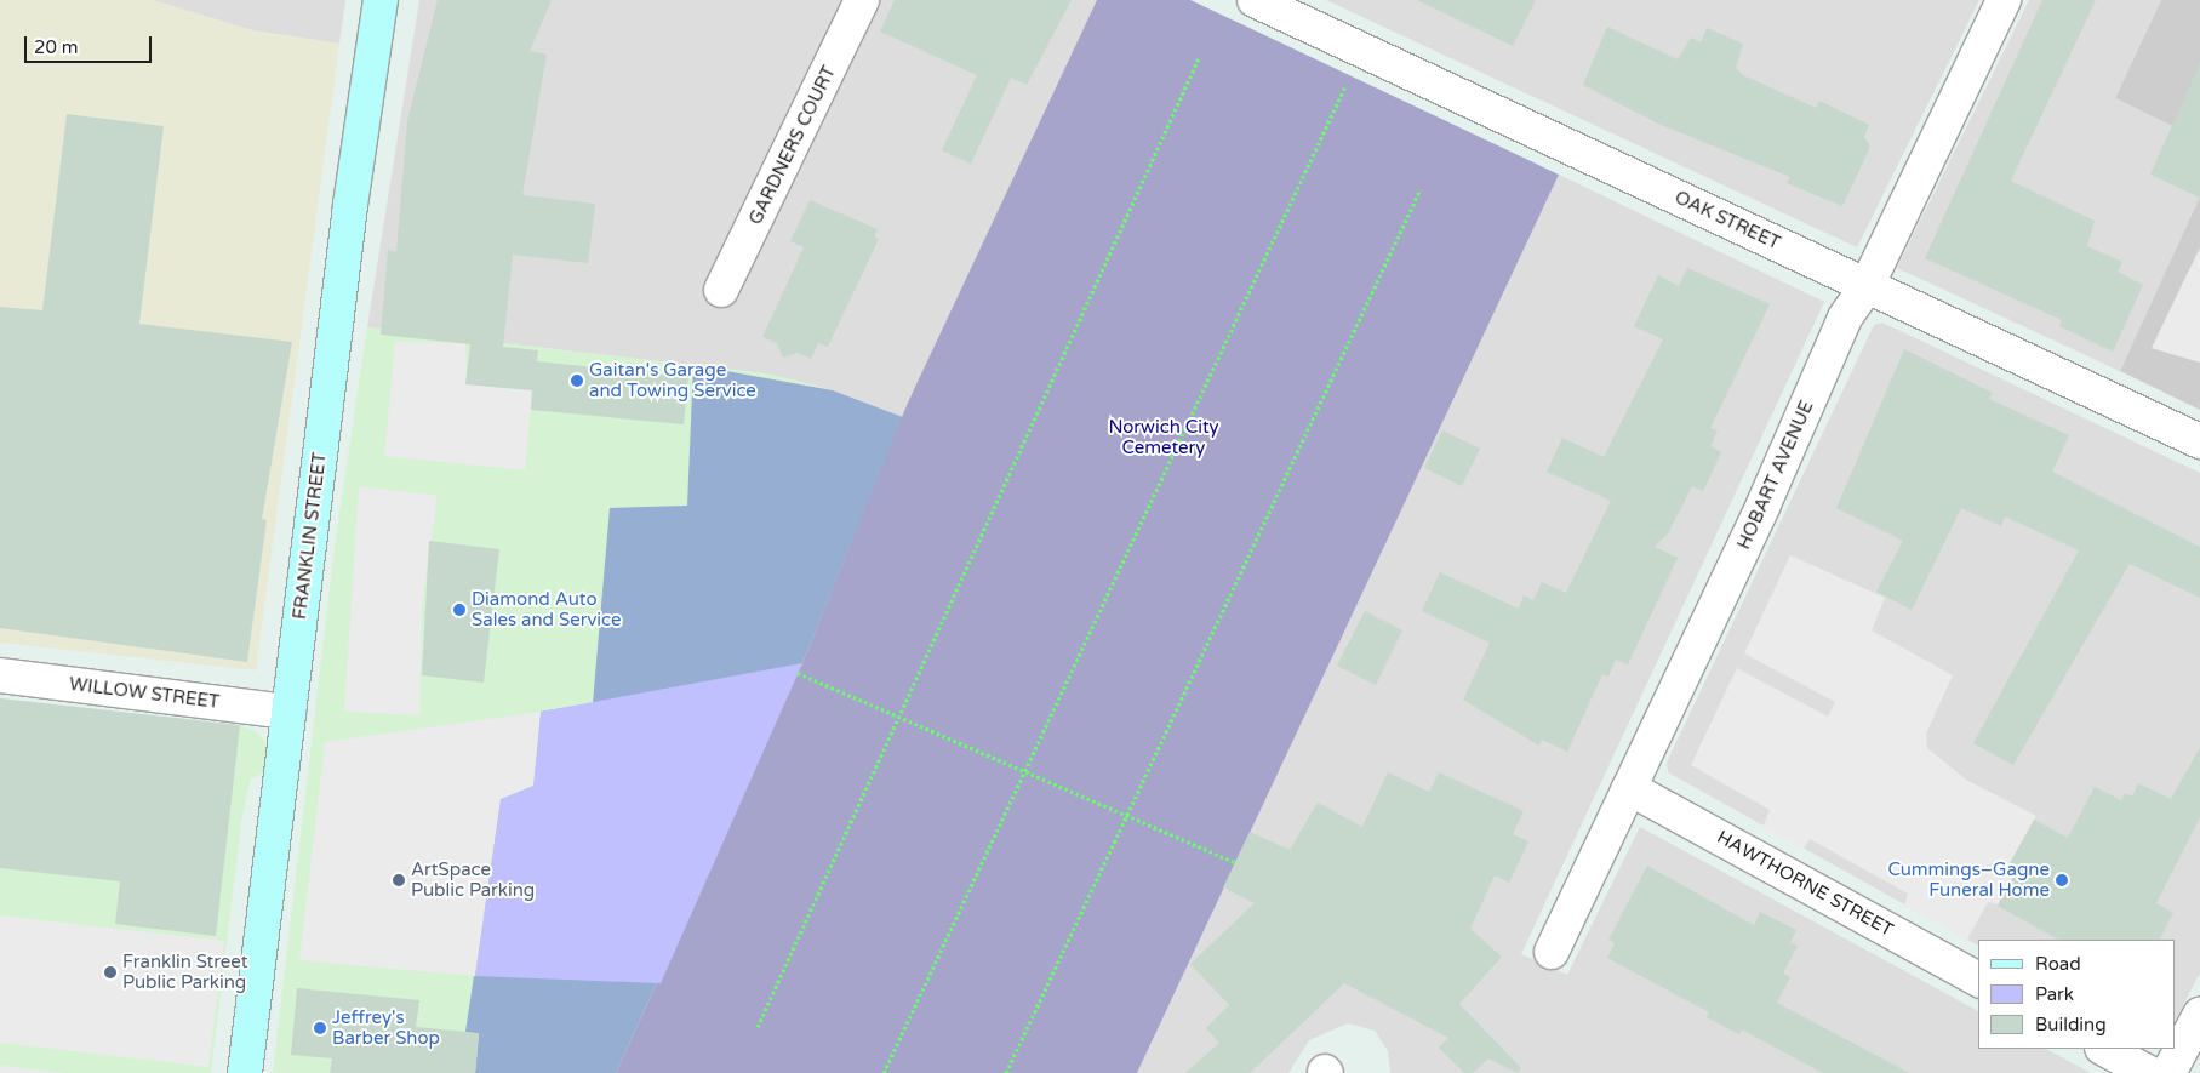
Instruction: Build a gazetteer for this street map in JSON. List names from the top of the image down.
{
  "streets": {
    "street": [
      "GARDNERS COURT",
      "OAK STREET",
      "HOBART AVENUE",
      "FRANKLIN STREET",
      "WILLOW STREET",
      "HAWTHORNE STREET"
    ]
  },
  "crossings": [
    ["OAK STREET", "HOBART AVENUE"],
    ["HOBART AVENUE", "HAWTHORNE STREET"],
    ["FRANKLIN STREET", "WILLOW STREET"]
  ],
  "parks": ["Norwich City Cemetery"],
  "places": [
    "Gaitan's Garage and Towing Service",
    "Diamond Auto Sales and Service",
    "ArtSpace Public Parking",
    "Cummings–Gagne Funeral Home",
    "Franklin Street Public Parking",
    "Jeffrey's Barber Shop"
  ],
  "legend": ["Road", "Park", "Building"],
  "scale_bar": "20 m"
}
